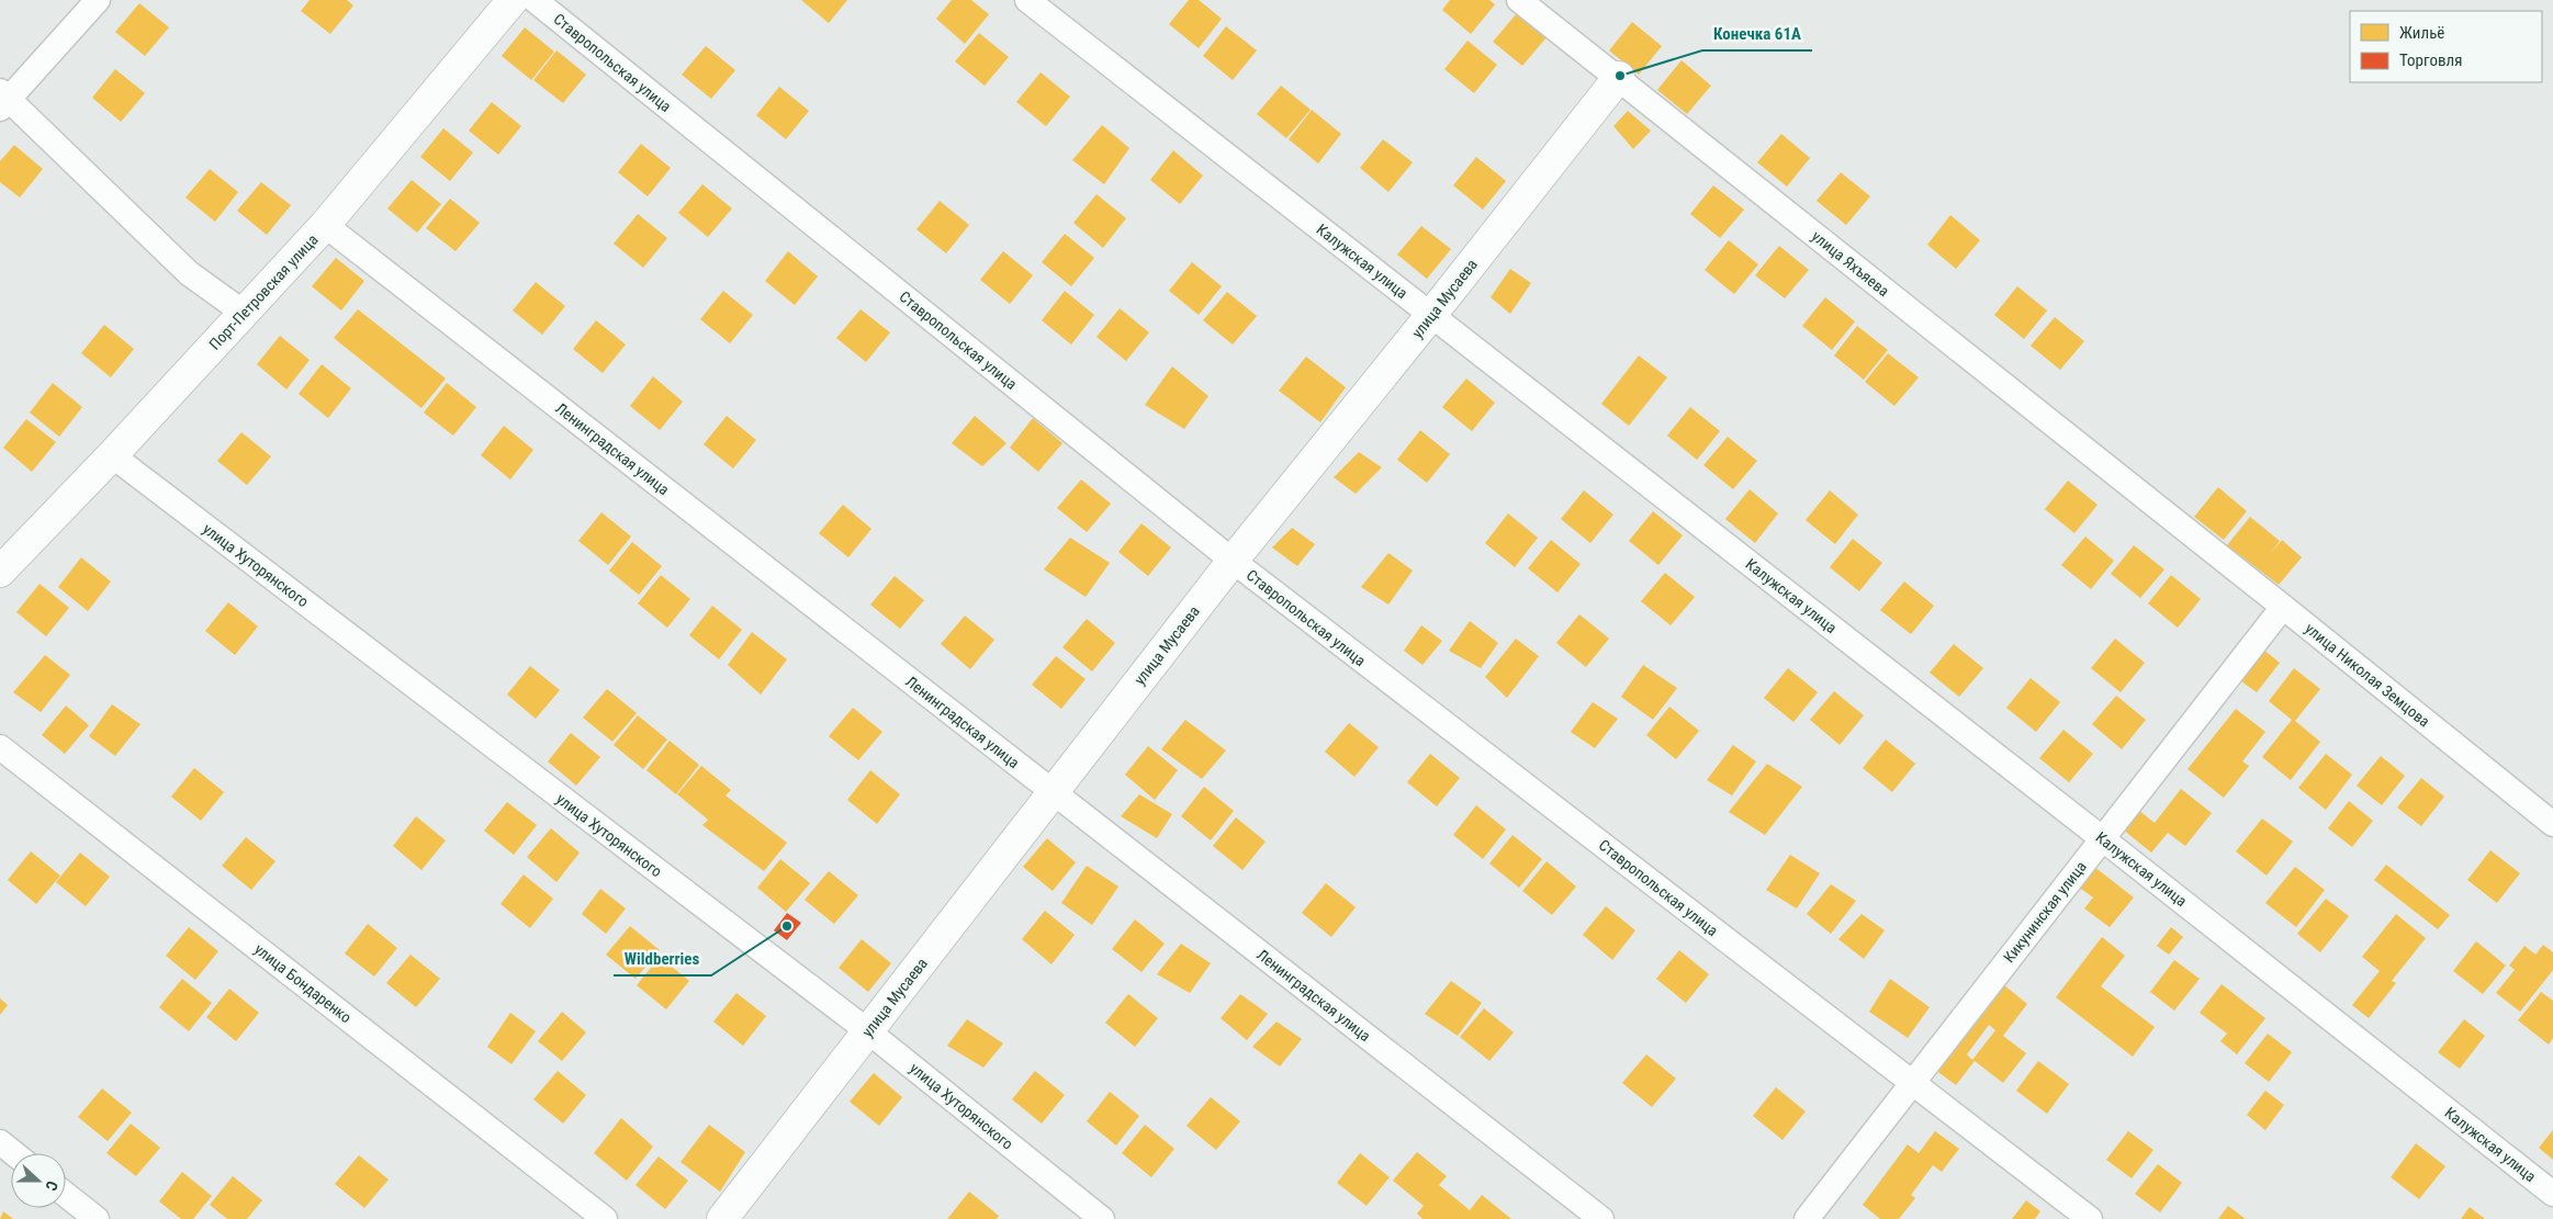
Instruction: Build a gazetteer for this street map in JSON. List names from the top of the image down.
{
  "streets": {
    "street": [
      "Ставропольская улица",
      "Калужская улица",
      "улица Яхъяева",
      "Порт-Петровская улица",
      "улица Мусаева",
      "Ленинградская улица",
      "улица Хуторянского",
      "улица Николая Земцова",
      "Кикунинская улица",
      "улица Бондаренко"
    ]
  },
  "crossings": [
    ["Ставропольская улица", "улица Мусаева"],
    ["Ставропольская улица", "Кикунинская улица"],
    ["Калужская улица", "улица Мусаева"],
    ["Калужская улица", "Кикунинская улица"],
    ["улица Яхъяева", "улица Мусаева"],
    ["улица Яхъяева", "улица Николая Земцова"],
    ["Порт-Петровская улица", "Ленинградская улица"],
    ["Порт-Петровская улица", "улица Хуторянского"],
    ["улица Мусаева", "Ленинградская улица"],
    ["улица Мусаева", "улица Хуторянского"],
    ["улица Николая Земцова", "Кикунинская улица"]
  ],
  "places": ["Конечка 61А", "Wildberries"],
  "legend": ["Жильё", "Торговля"],
  "north": "right"
}
